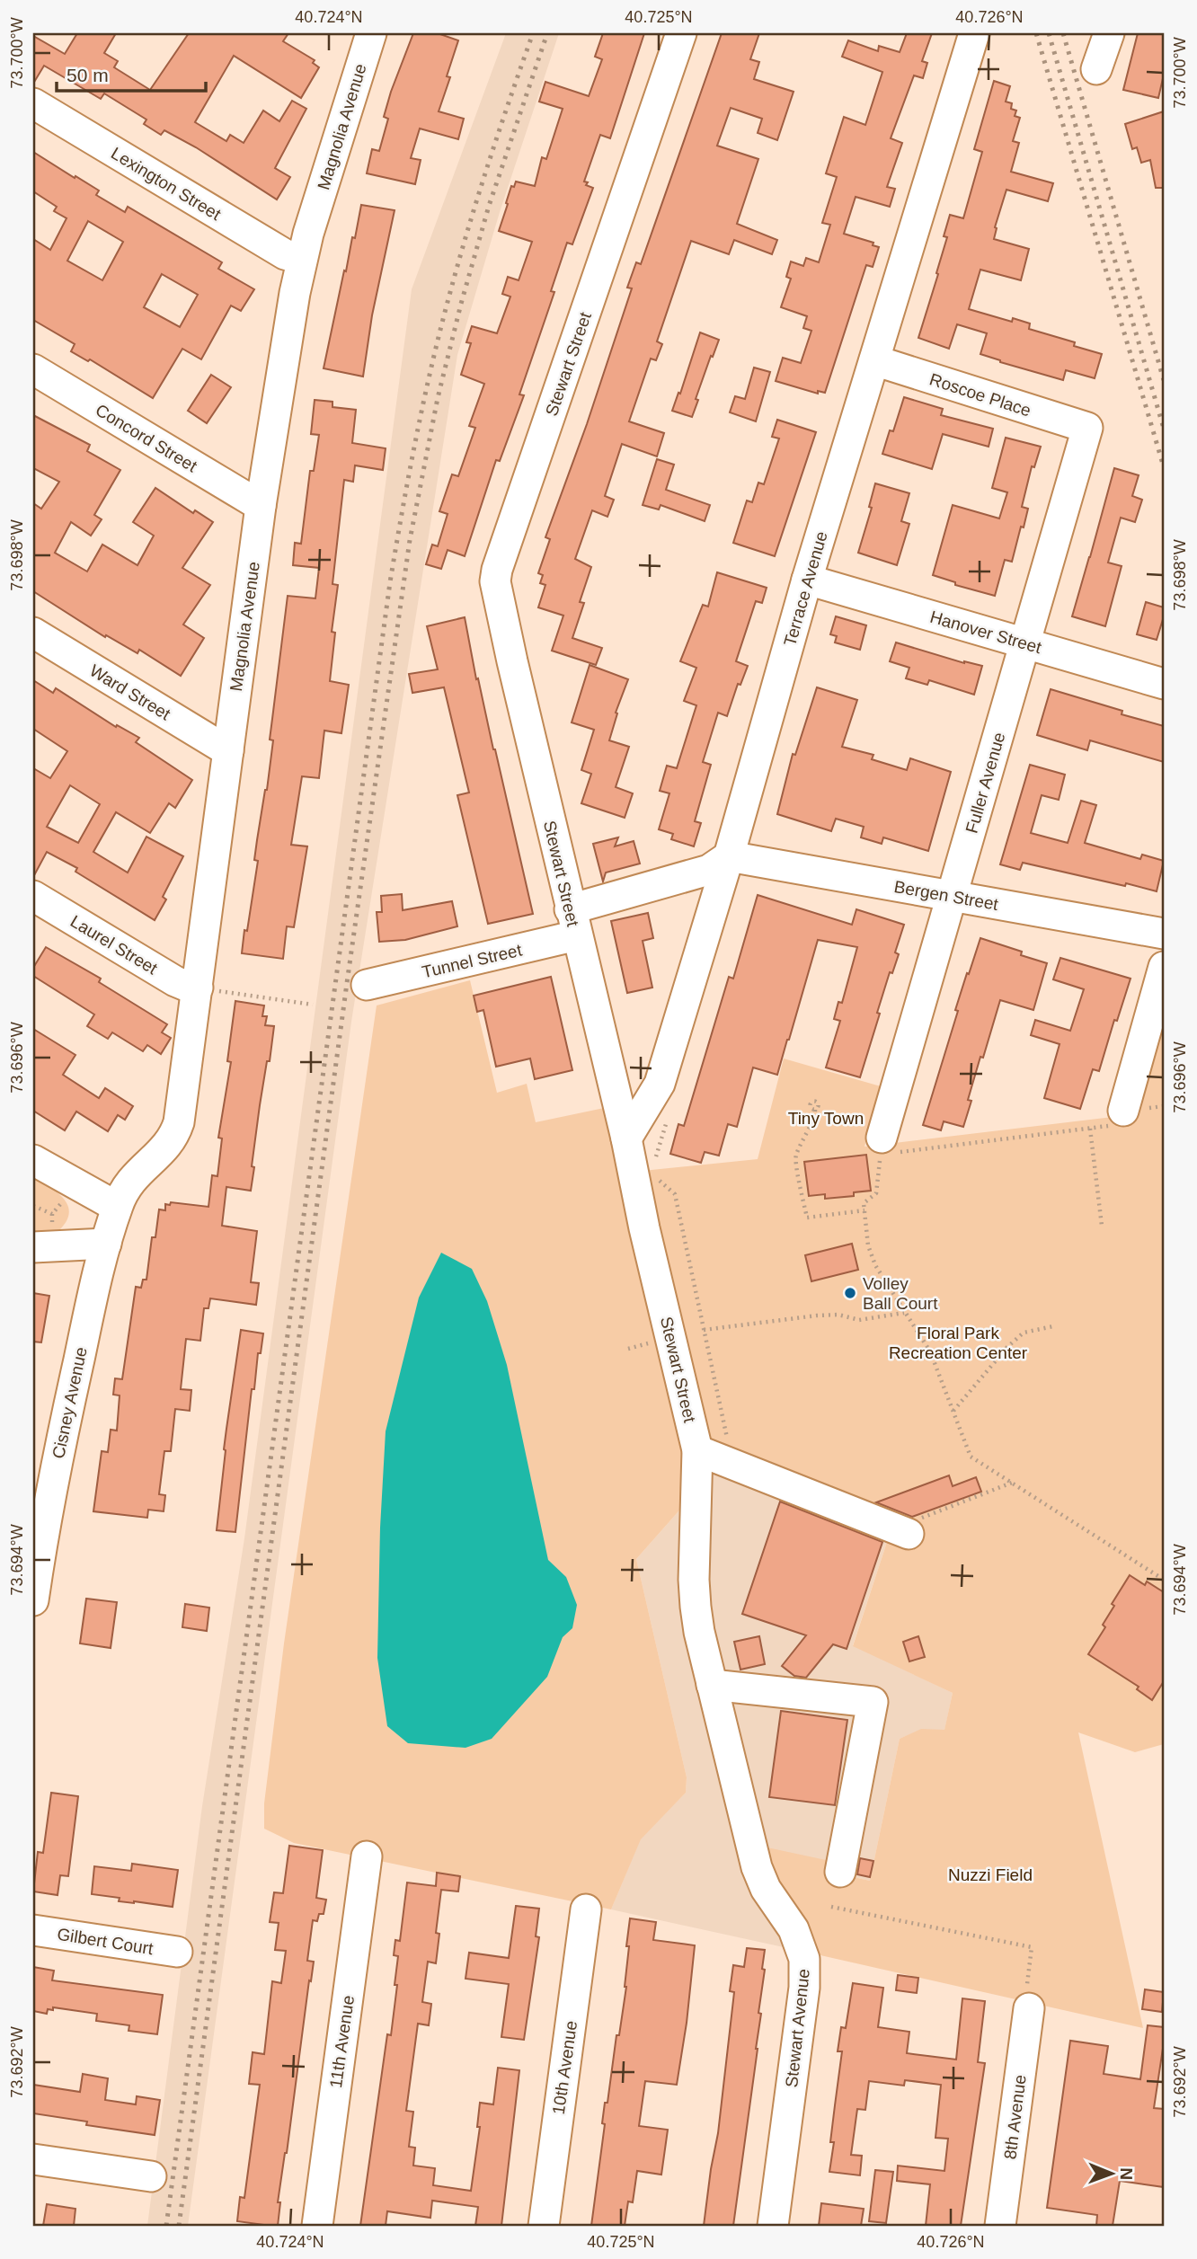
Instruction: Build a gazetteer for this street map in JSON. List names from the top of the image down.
{
  "streets": {
    "street": [
      "Magnolia Avenue",
      "Lexington Street",
      "Stewart Street",
      "Roscoe Place",
      "Concord Street",
      "Terrace Avenue",
      "Hanover Street",
      "Ward Street",
      "Fuller Avenue",
      "Bergen Street",
      "Laurel Street",
      "Tunnel Street",
      "Cisney Avenue",
      "Gilbert Court",
      "Stewart Avenue",
      "11th Avenue",
      "10th Avenue",
      "8th Avenue"
    ]
  },
  "crossings": [
    ["Magnolia Avenue", "Lexington Street"],
    ["Magnolia Avenue", "Concord Street"],
    ["Magnolia Avenue", "Ward Street"],
    ["Magnolia Avenue", "Laurel Street"],
    ["Magnolia Avenue", "Cisney Avenue"],
    ["Stewart Street", "Terrace Avenue"],
    ["Stewart Street", "Tunnel Street"],
    ["Stewart Street", "Stewart Avenue"],
    ["Roscoe Place", "Terrace Avenue"],
    ["Roscoe Place", "Fuller Avenue"],
    ["Terrace Avenue", "Hanover Street"],
    ["Terrace Avenue", "Bergen Street"],
    ["Terrace Avenue", "Tunnel Street"],
    ["Hanover Street", "Fuller Avenue"],
    ["Fuller Avenue", "Bergen Street"],
    ["Bergen Street", "Tunnel Street"]
  ],
  "parks": ["Tiny Town", "Floral Park Recreation Center", "Nuzzi Field"],
  "places": ["Volley Ball Court"],
  "scale_bar": "50 m",
  "north": "right",
  "coordinates": [
    "40.724°N",
    "40.725°N",
    "40.726°N",
    "73.700°W",
    "73.698°W",
    "73.696°W",
    "73.694°W",
    "73.692°W"
  ]
}
